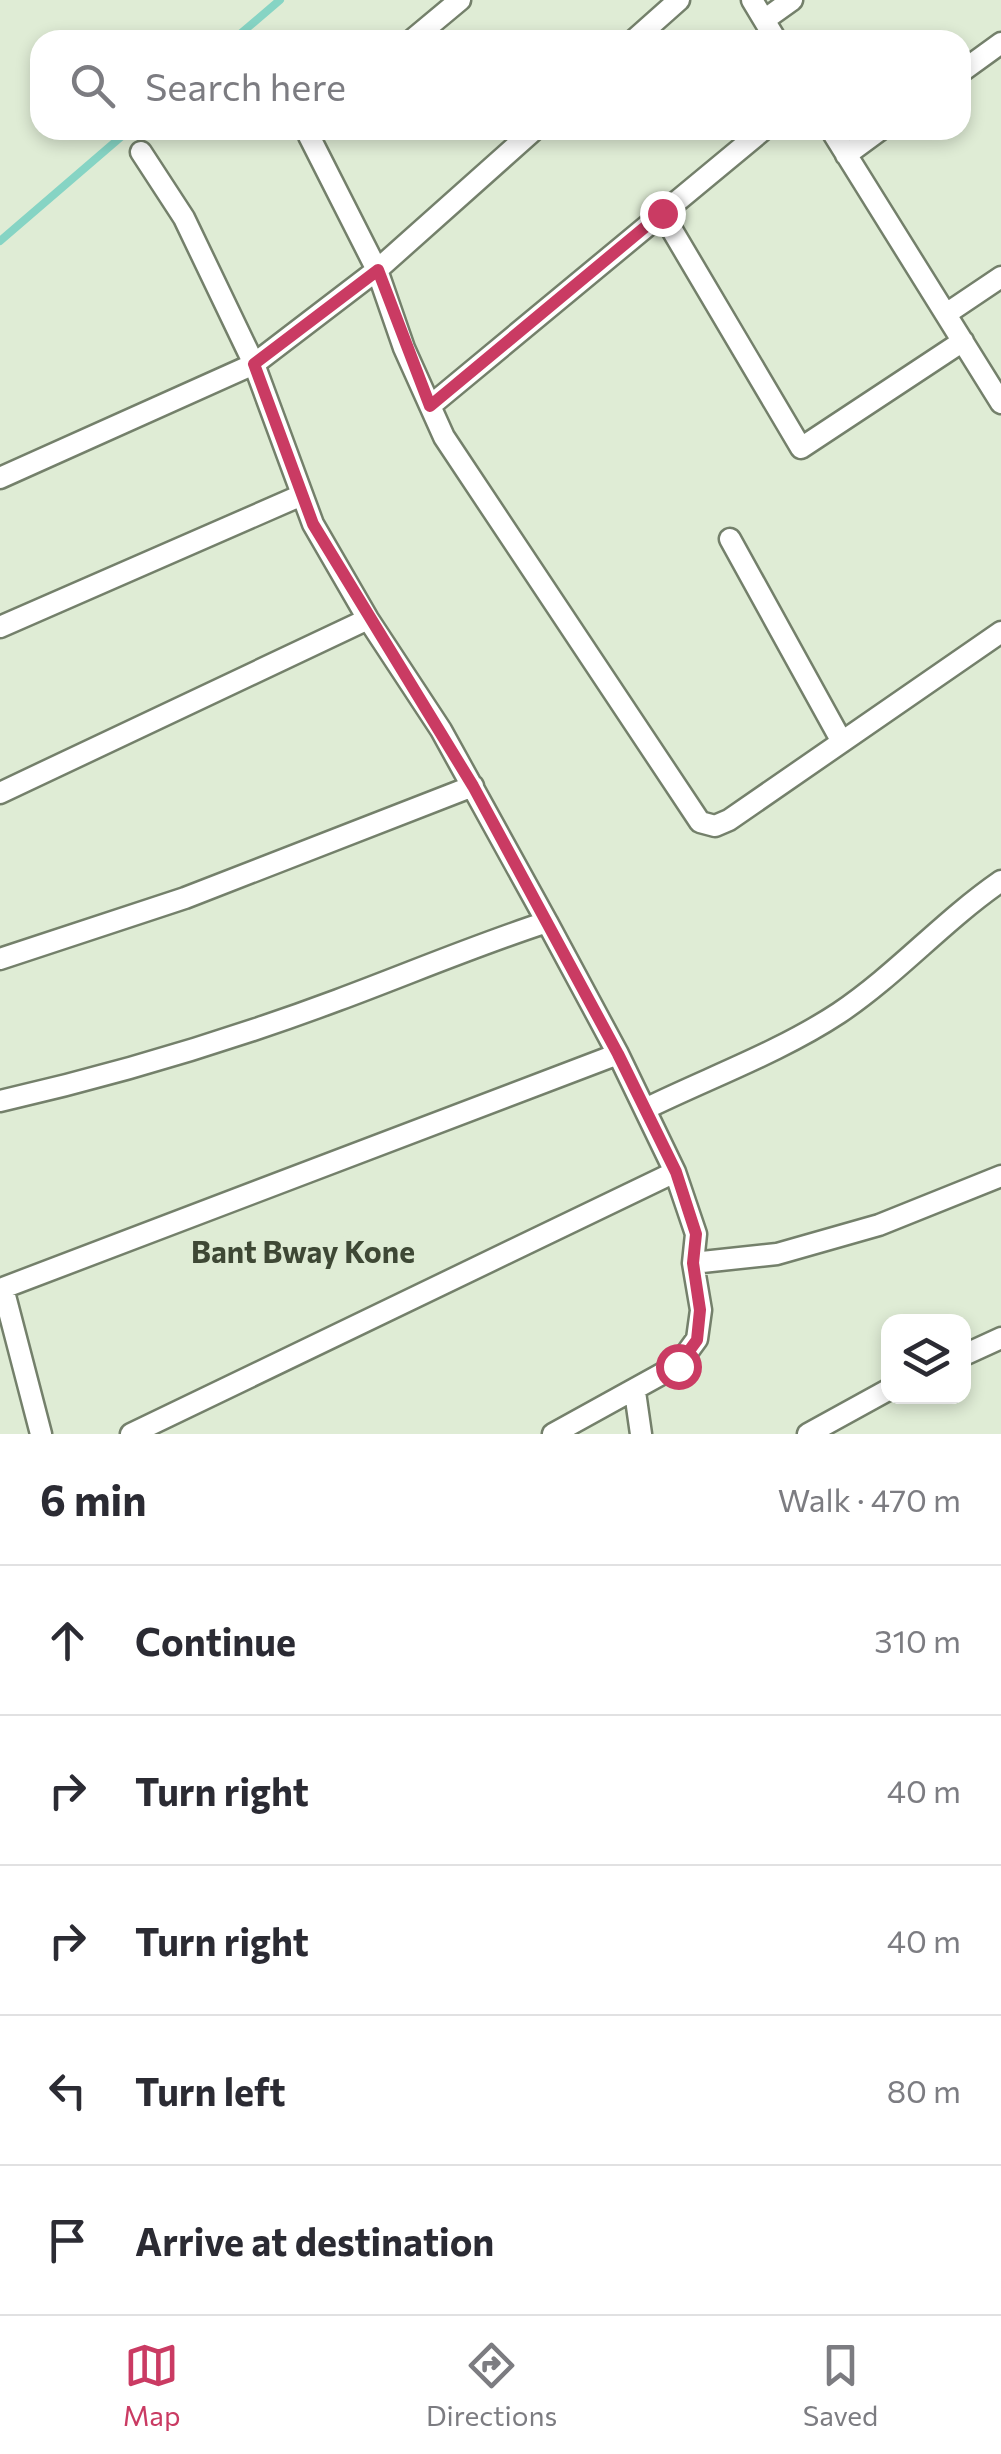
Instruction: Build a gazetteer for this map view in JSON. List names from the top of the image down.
{
  "districts": ["Bant Bway Kone"],
  "page": {
    "search": "Search here",
    "heading": ["6 min", "Walk · 470 m"],
    "list": [
      ["Continue", "310 m"],
      ["Turn right", "40 m"],
      ["Turn right", "40 m"],
      ["Turn left", "80 m"],
      "Arrive at destination"
    ],
    "nav": ["Map", "Directions", "Saved"]
  }
}
